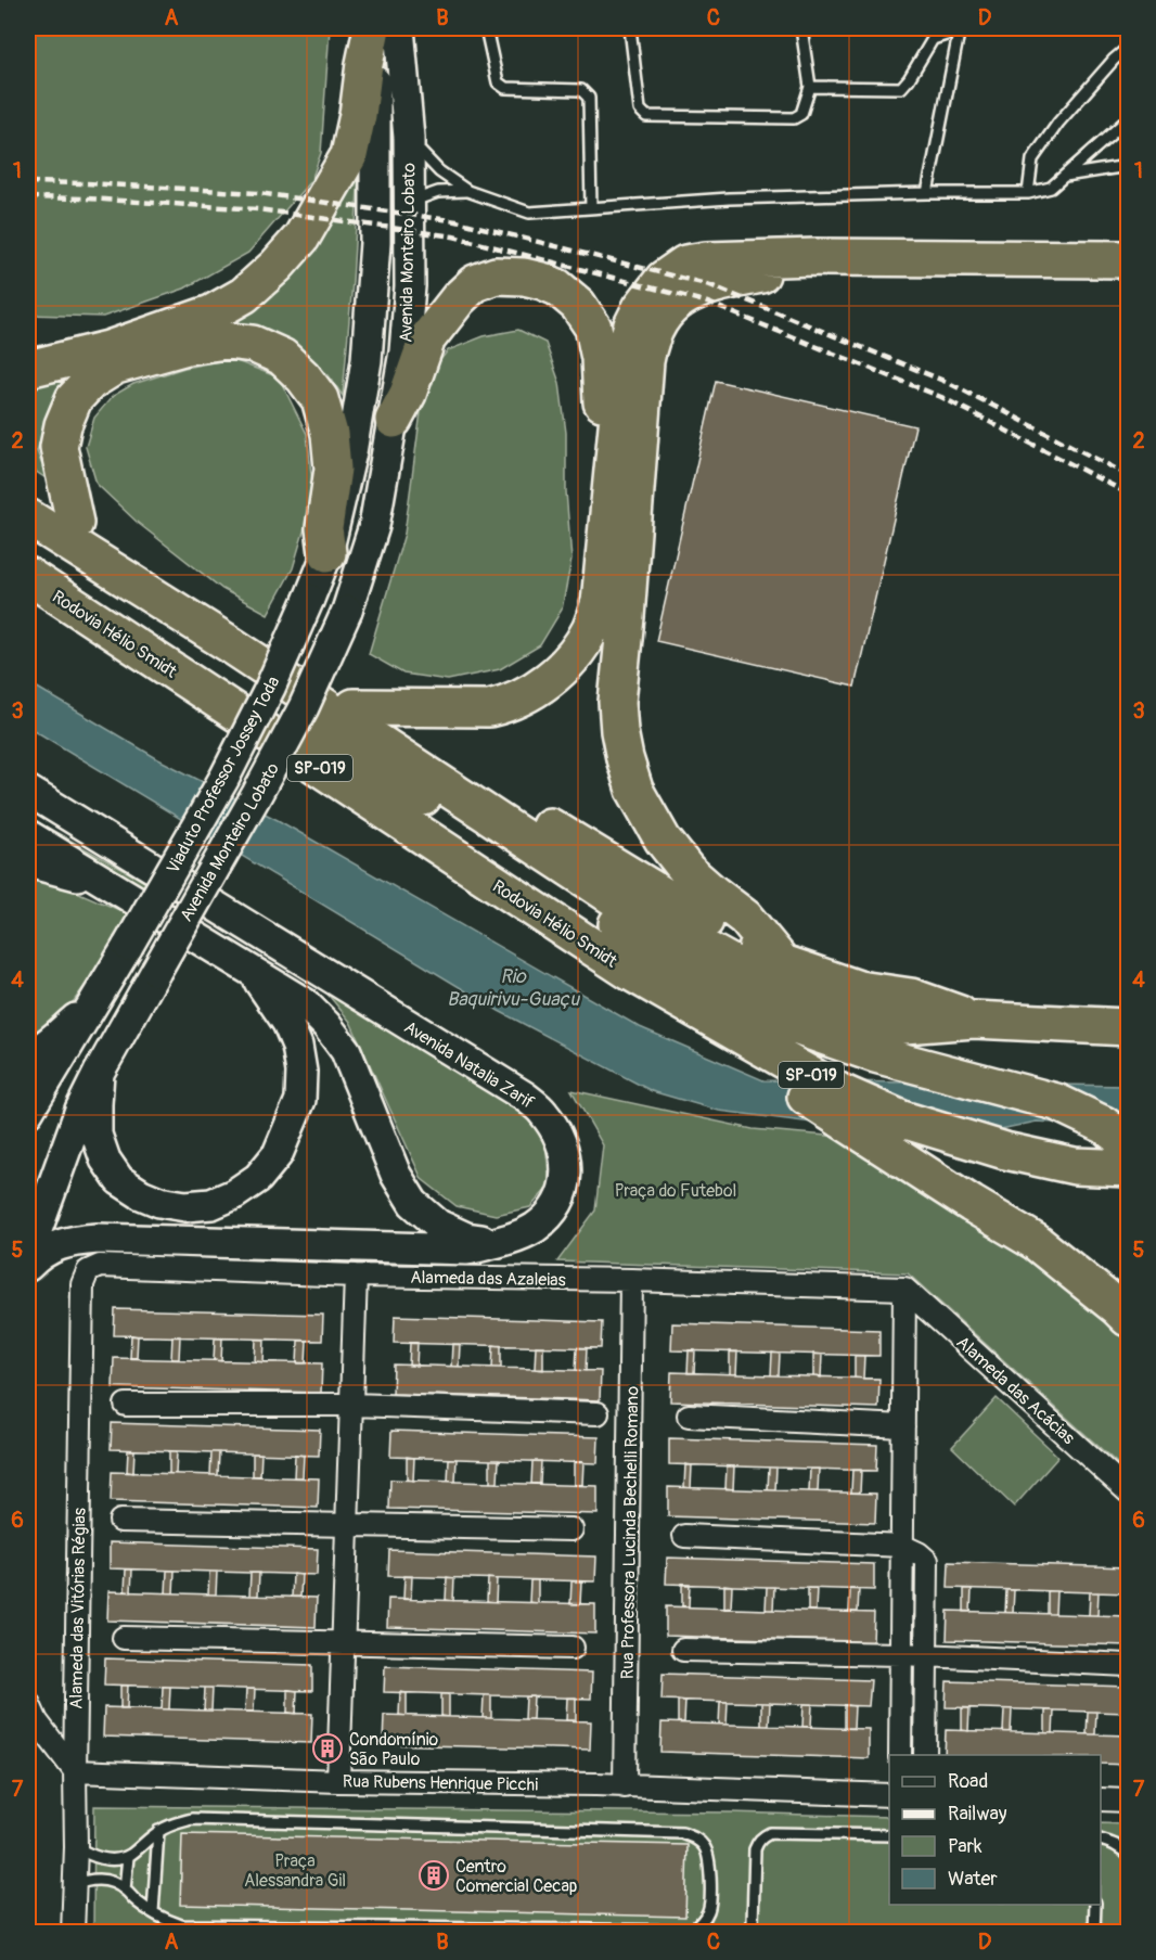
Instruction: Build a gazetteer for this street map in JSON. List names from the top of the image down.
{
  "streets": {
    "highway": ["Rodovia Hélio Smidt", "SP-019"],
    "main road": ["Avenida Monteiro Lobato", "Viaduto Professor Jossey Toda", "Avenida Natalia Zarif"],
    "street": [
      "Alameda das Azaleias",
      "Alameda das Acácias",
      "Rua Professora Lucinda Bechelli Romano",
      "Alameda das Vitórias Régias",
      "Rua Rubens Henrique Picchi"
    ]
  },
  "crossings": [
    ["Avenida Monteiro Lobato", "Viaduto Professor Jossey Toda"],
    ["Alameda das Azaleias", "Alameda das Acácias"],
    ["Alameda das Azaleias", "Rua Professora Lucinda Bechelli Romano"],
    ["Alameda das Azaleias", "Alameda das Vitórias Régias"],
    ["Rua Professora Lucinda Bechelli Romano", "Rua Rubens Henrique Picchi"],
    ["Alameda das Vitórias Régias", "Rua Rubens Henrique Picchi"]
  ],
  "water": ["Rio Baquirivu-Guaçu"],
  "parks": ["Praça do Futebol", "Praça Alessandra Gil"],
  "places": {
    "building": ["Condomínio São Paulo", "Centro Comercial Cecap"]
  },
  "legend": [
    "Road",
    "Railway",
    "Park",
    "Water"
  ],
  "grid": {
    "columns": [
      "A",
      "B",
      "C",
      "D"
    ],
    "rows": [
      "1",
      "2",
      "3",
      "4",
      "5",
      "6",
      "7"
    ]
  }
}
